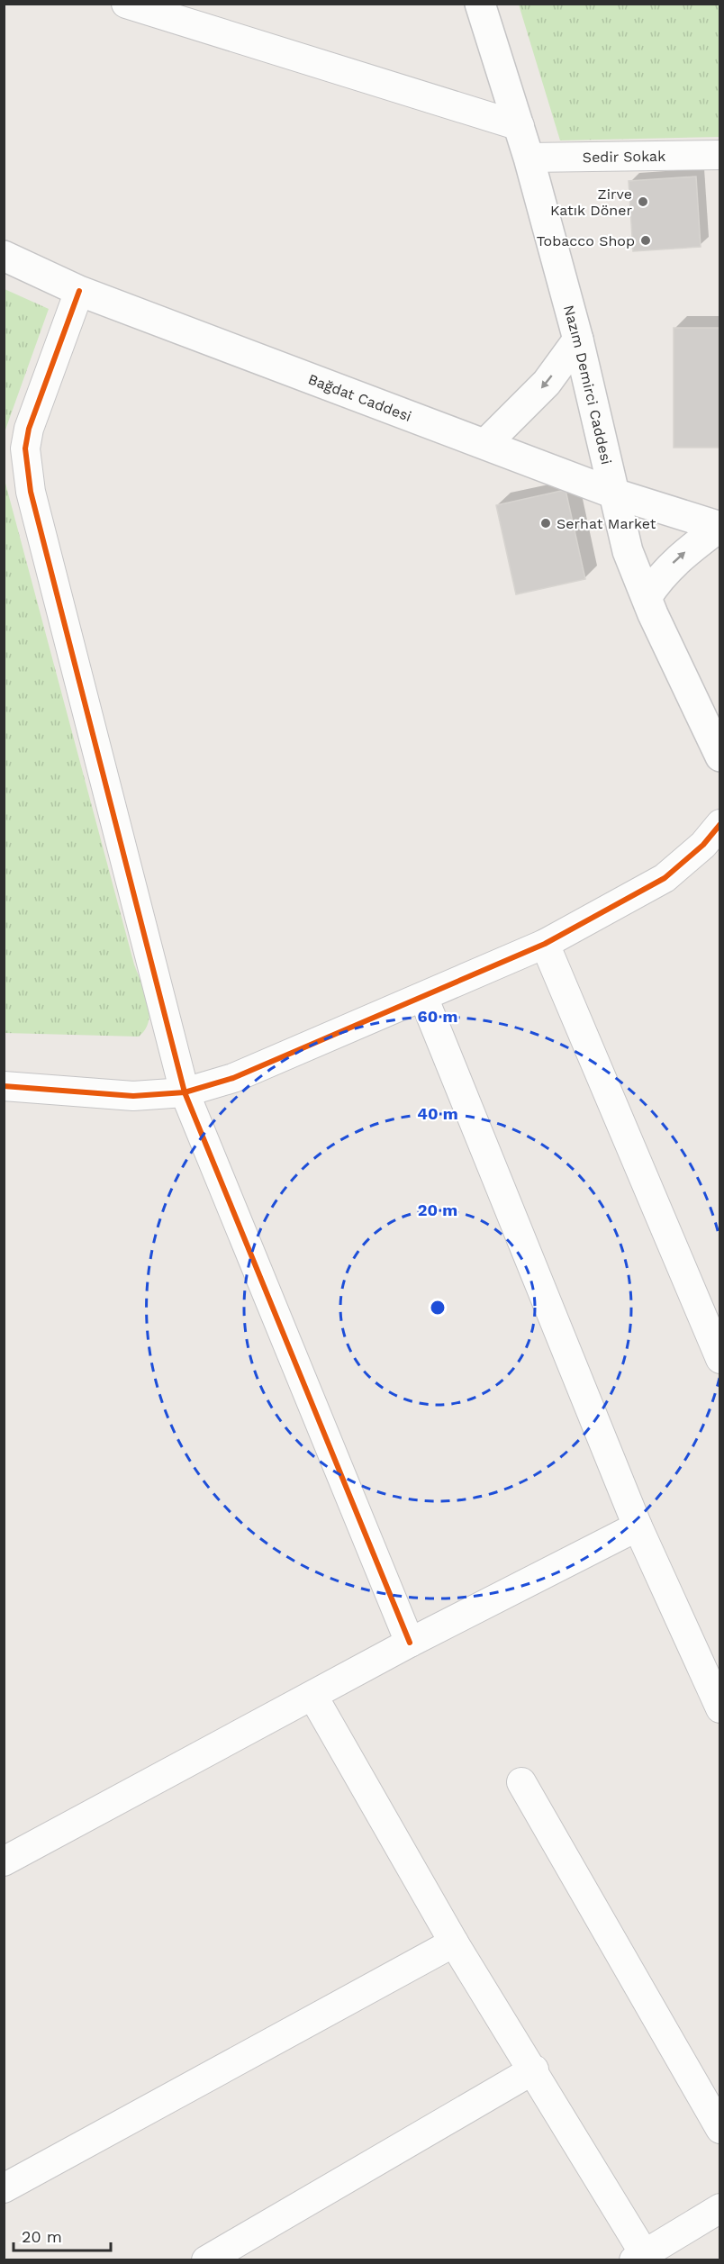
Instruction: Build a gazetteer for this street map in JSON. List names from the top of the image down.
{
  "streets": {
    "main road": ["Nazım Demirci Caddesi", "Bağdat Caddesi"],
    "street": ["Sedir Sokak"]
  },
  "crossings": [
    ["Sedir Sokak", "Nazım Demirci Caddesi"],
    ["Nazım Demirci Caddesi", "Bağdat Caddesi"]
  ],
  "places": ["Zirve Katık Döner", "Tobacco Shop", "Serhat Market"],
  "scale_bar": "20 m",
  "rings": ["60 m", "40 m", "20 m"]
}
